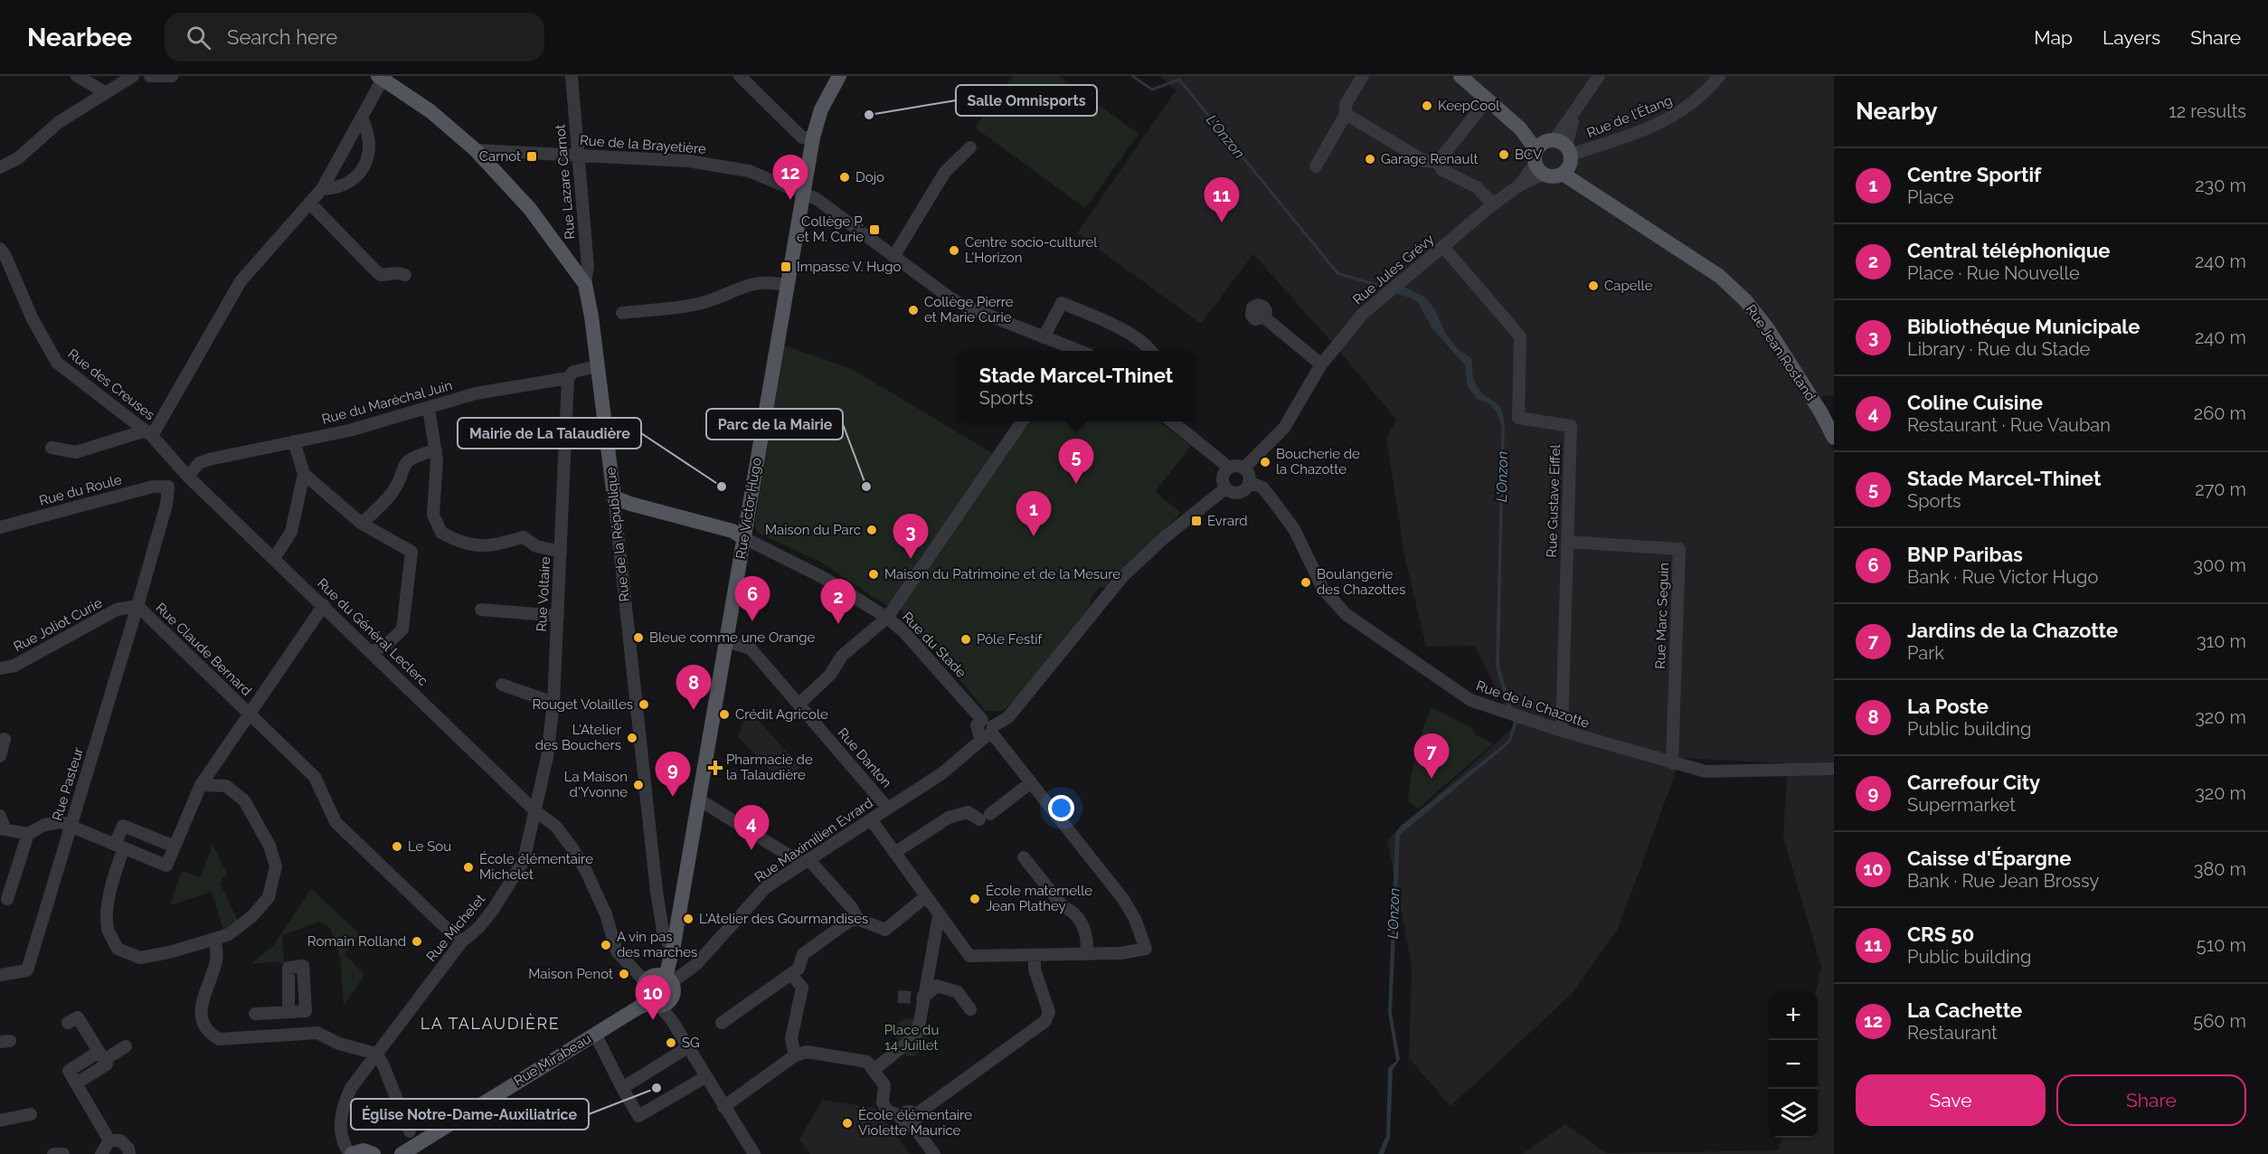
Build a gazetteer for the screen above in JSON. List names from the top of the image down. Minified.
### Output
{"streets":{"main road":["Rue Jean Rostand","Rue Victor Hugo","Rue de la République","Rue Mirabeau"],"street":["Rue de l'Étang","Rue de la Brayetière","Rue Lazare Carnot","Rue Jules Grévy","Rue des Creuses","Rue du Maréchal Juin","Rue du Roule","Rue Gustave Eiffel","Rue Voltaire","Rue Marc Seguin","Rue Joliot Curie","Rue du Général Leclerc","Rue du Stade","Rue Claude Bernard","Rue de la Chazotte","Rue Danton","Rue Pasteur","Rue Maximilien Evrard","Rue Michelet"]},"crossings":[["Rue de l'Étang","Rue Jules Grévy"],["Rue de l'Étang","Rue Jean Rostand"],["Rue de la Brayetière","Rue Lazare Carnot"],["Rue de la Brayetière","Rue Victor Hugo"],["Rue de la Brayetière","Rue de la République"],["Rue Lazare Carnot","Rue de la République"],["Rue Jules Grévy","Rue Jean Rostand"],["Rue Jules Grévy","Rue Gustave Eiffel"],["Rue Jules Grévy","Rue de la Chazotte"],["Rue Jules Grévy","Rue Maximilien Evrard"],["Rue des Creuses","Rue du Maréchal Juin"],["Rue des Creuses","Rue du Général Leclerc"],["Rue du Maréchal Juin","Rue du Roule"],["Rue du Maréchal Juin","Rue de la République"],["Rue du Maréchal Juin","Rue Voltaire"],["Rue du Maréchal Juin","Rue du Général Leclerc"],["Rue Gustave Eiffel","Rue Marc Seguin"],["Rue Gustave Eiffel","Rue de la Chazotte"],["Rue Victor Hugo","Rue de la République"],["Rue Victor Hugo","Rue du Général Leclerc"],["Rue Victor Hugo","Rue du Stade"],["Rue Victor Hugo","Rue Danton"],["Rue Victor Hugo","Rue Maximilien Evrard"],["Rue Victor Hugo","Rue Mirabeau"],["Rue Voltaire","Rue du Général Leclerc"],["Rue Voltaire","Rue Michelet"],["Rue Marc Seguin","Rue de la Chazotte"],["Rue Joliot Curie","Rue Claude Bernard"],["Rue Joliot Curie","Rue Pasteur"],["Rue du Général Leclerc","Rue Maximilien Evrard"],["Rue du Général Leclerc","Rue Michelet"],["Rue du Général Leclerc","Rue Mirabeau"],["Rue du Stade","Rue Maximilien Evrard"],["Rue Claude Bernard","Rue Pasteur"],["Rue Claude Bernard","Rue Michelet"],["Rue de la Chazotte","Rue Maximilien Evrard"],["Rue Danton","Rue Maximilien Evrard"],["Rue Maximilien Evrard","Rue Mirabeau"]],"districts":["LA TALAUDIÈRE"],"water":["L'Onzon"],"parks":["Place du 14 Juillet"],"places":{"other":["KeepCool","Salle Omnisports","BCV","Garage Renault","Dojo","Centre socio-culturel L'Horizon","Capelle","Collège Pierre et Marie Curie","Boucherie de la Chazotte","Mairie de La Talaudière","Parc de la Mairie","Maison du Parc","Maison du Patrimoine et de la Mesure","Boulangerie des Chazottes","Bleue comme une Orange","Pôle Festif","Rouget Volailles","Crédit Agricole","L'Atelier des Bouchers","La Maison d'Yvonne","Le Sou","École élémentaire Michelet","École maternelle Jean Plathey","L'Atelier des Gourmandises","Romain Rolland","A vin pas des marches","Maison Penot","SG","Église Notre-Dame-Auxiliatrice","École élémentaire Violette Maurice"],"transit":["Carnot","Collège P. et M. Curie","Impasse V. Hugo","Evrard"],"health":["Pharmacie de la Talaudière"]},"page":{"header":"Nearbee","search":"Search here","nav":["Map","Layers","Share"],"heading":["Nearby","12 results"],"list":[{"mark":"1","name":"Centre Sportif","note":"Place","value":"230 m"},{"mark":"2","name":"Central téléphonique","note":"Place · Rue Nouvelle","value":"240 m"},{"mark":"3","name":"Bibliothéque Municipale","note":"Library · Rue du Stade","value":"240 m"},{"mark":"4","name":"Coline Cuisine","note":"Restaurant · Rue Vauban","value":"260 m"},{"mark":"5","name":"Stade Marcel-Thinet","note":"Sports","value":"270 m"},{"mark":"6","name":"BNP Paribas","note":"Bank · Rue Victor Hugo","value":"300 m"},{"mark":"7","name":"Jardins de la Chazotte","note":"Park","value":"310 m"},{"mark":"8","name":"La Poste","note":"Public building","value":"320 m"},{"mark":"9","name":"Carrefour City","note":"Supermarket","value":"320 m"},{"mark":"10","name":"Caisse d'Épargne","note":"Bank · Rue Jean Brossy","value":"380 m"},{"mark":"11","name":"CRS 50","note":"Public building","value":"510 m"},{"mark":"12","name":"La Cachette","note":"Restaurant","value":"560 m"}],"pins":["12","11","5","1","3","6","2","8","7","9","4","10"],"popup":["Stade Marcel-Thinet","Sports"],"map_buttons":["+","−"],"buttons":["Save","Share"]}}
